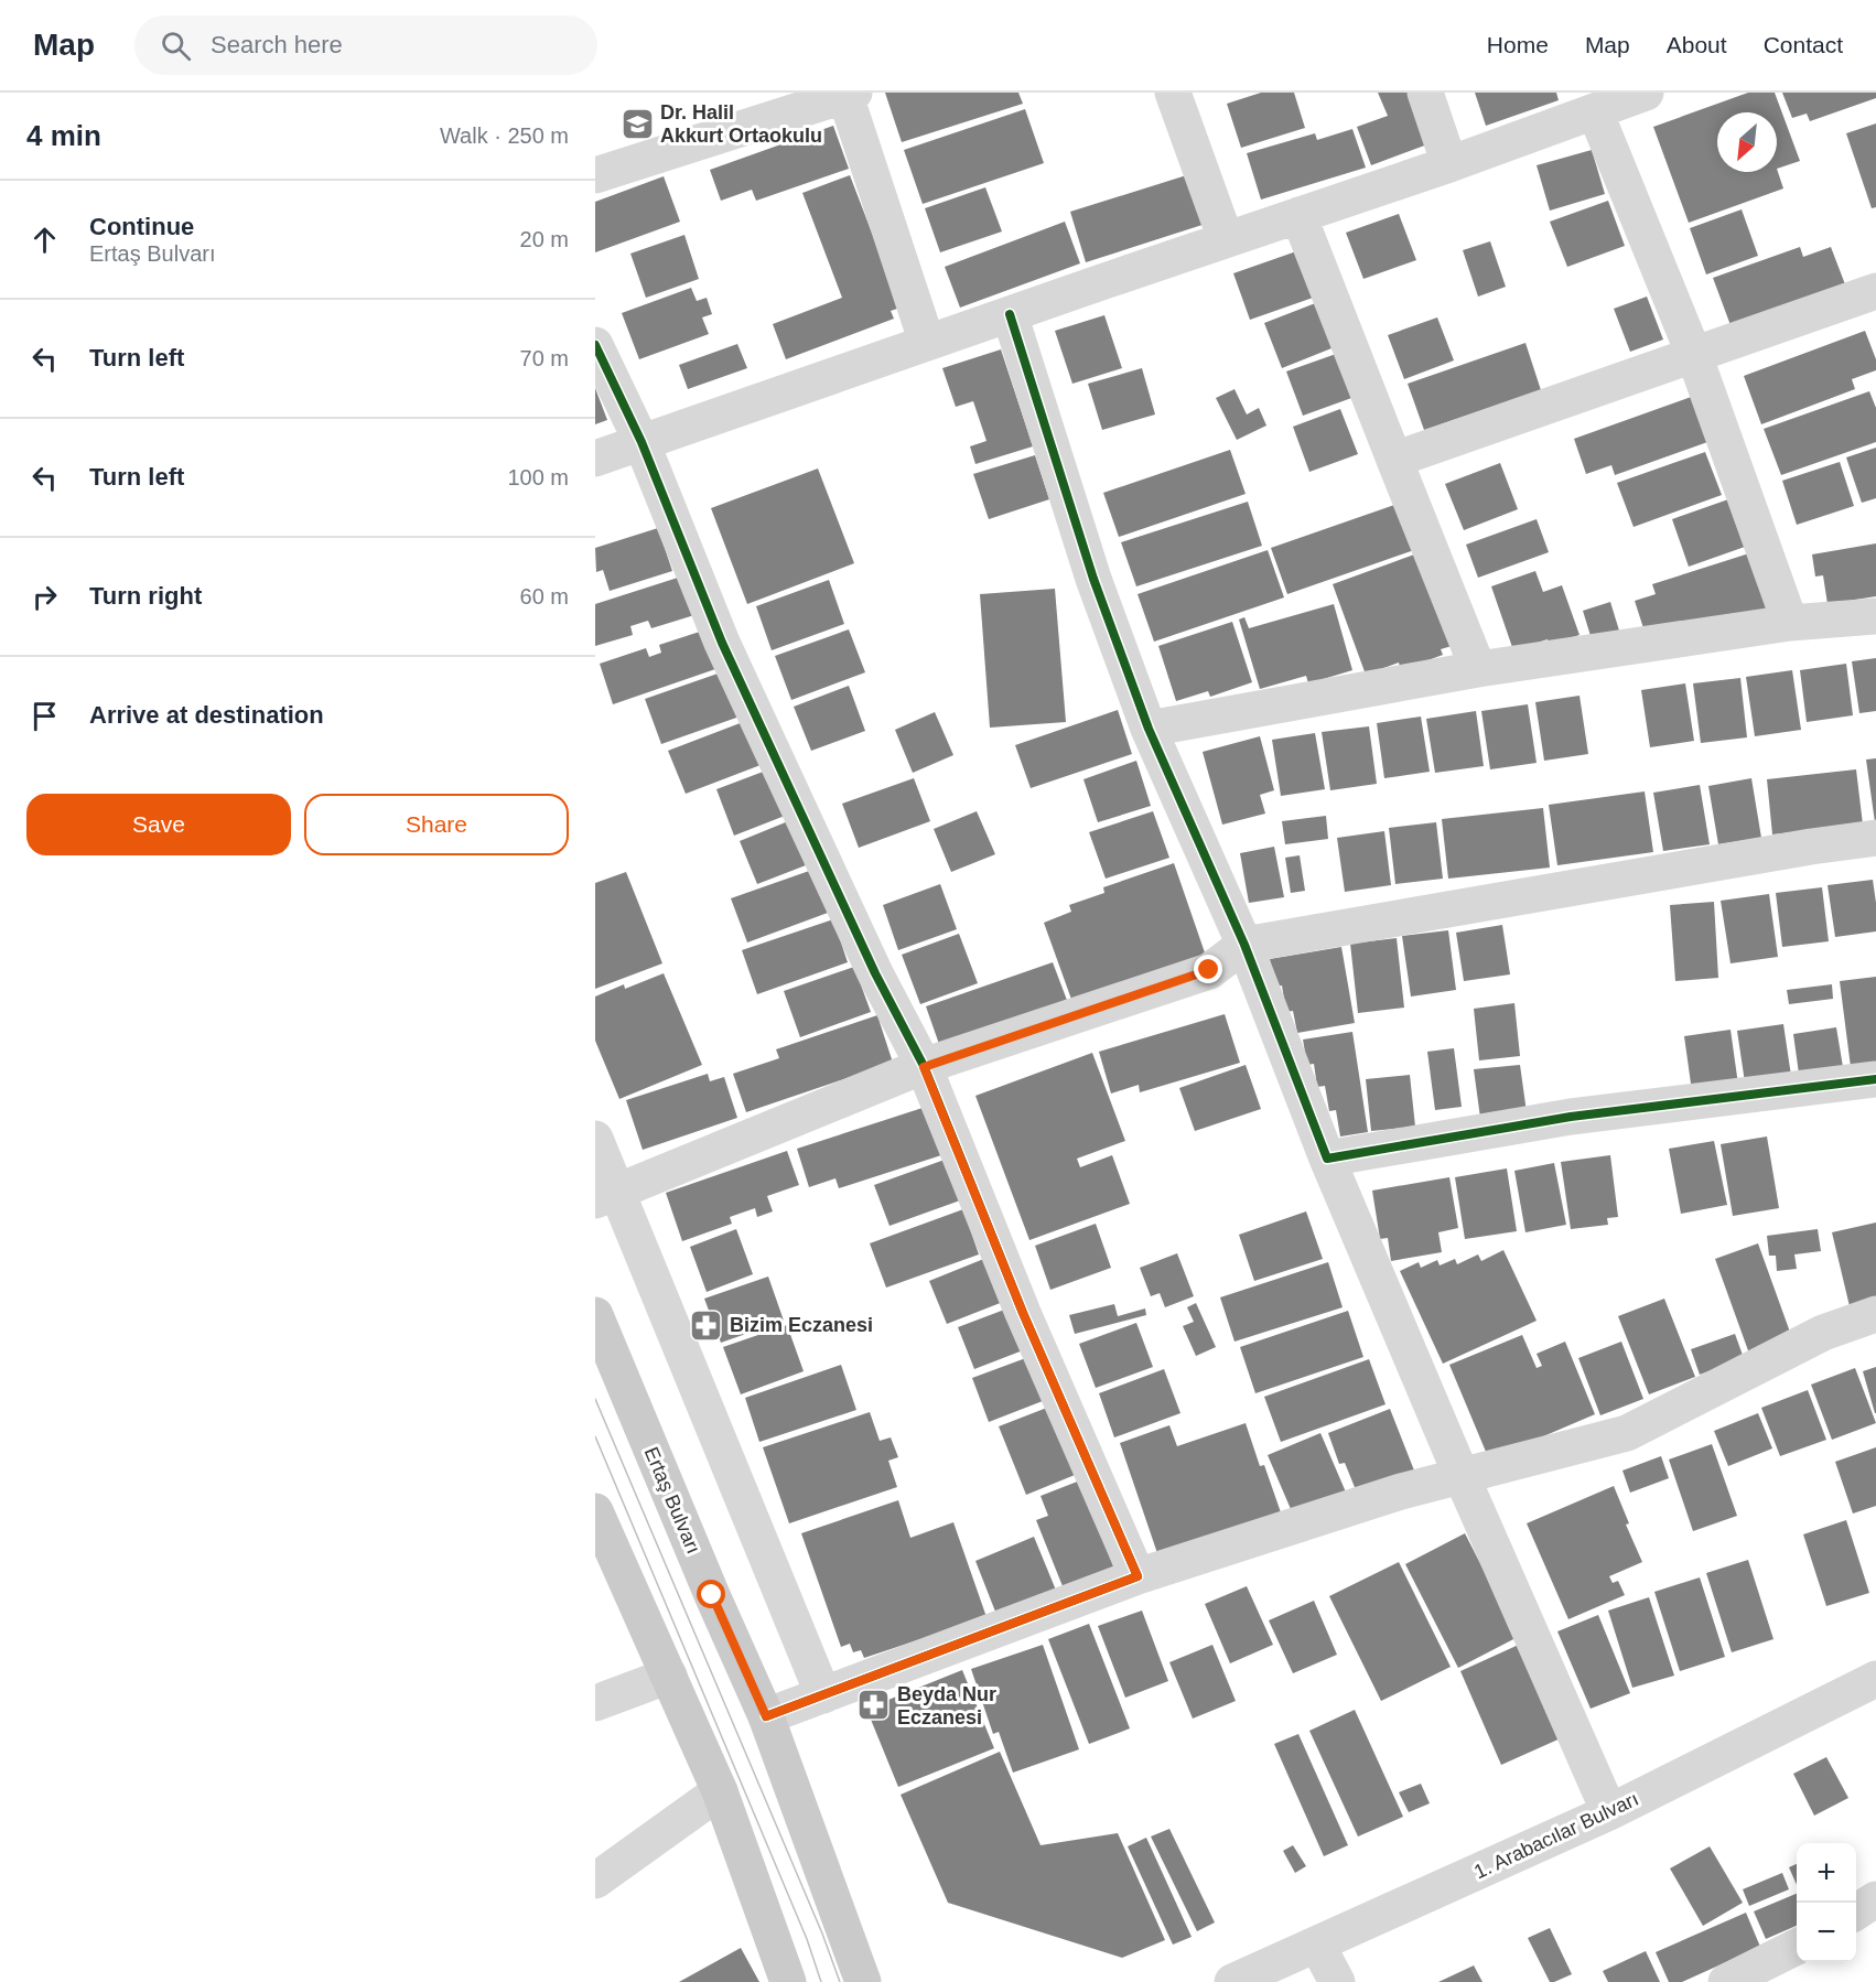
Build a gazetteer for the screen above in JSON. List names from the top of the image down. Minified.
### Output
{"streets":{"main road":["Ertaş Bulvarı"],"street":["1. Arabacılar Bulvarı"]},"places":{"school or university":["Dr. Halil Akkurt Ortaokulu"],"pharmacy":["Bizim Eczanesi","Beyda Nur Eczanesi"]},"north":"bottom left","page":{"header":"Map","search":"Search here","nav":["Home","Map","About","Contact"],"heading":["4 min","Walk · 250 m"],"list":[["Continue","Ertaş Bulvarı","20 m"],["Turn left","70 m"],["Turn left","100 m"],["Turn right","60 m"],"Arrive at destination"],"buttons":["Save","Share"],"map_buttons":["+","−"]}}
